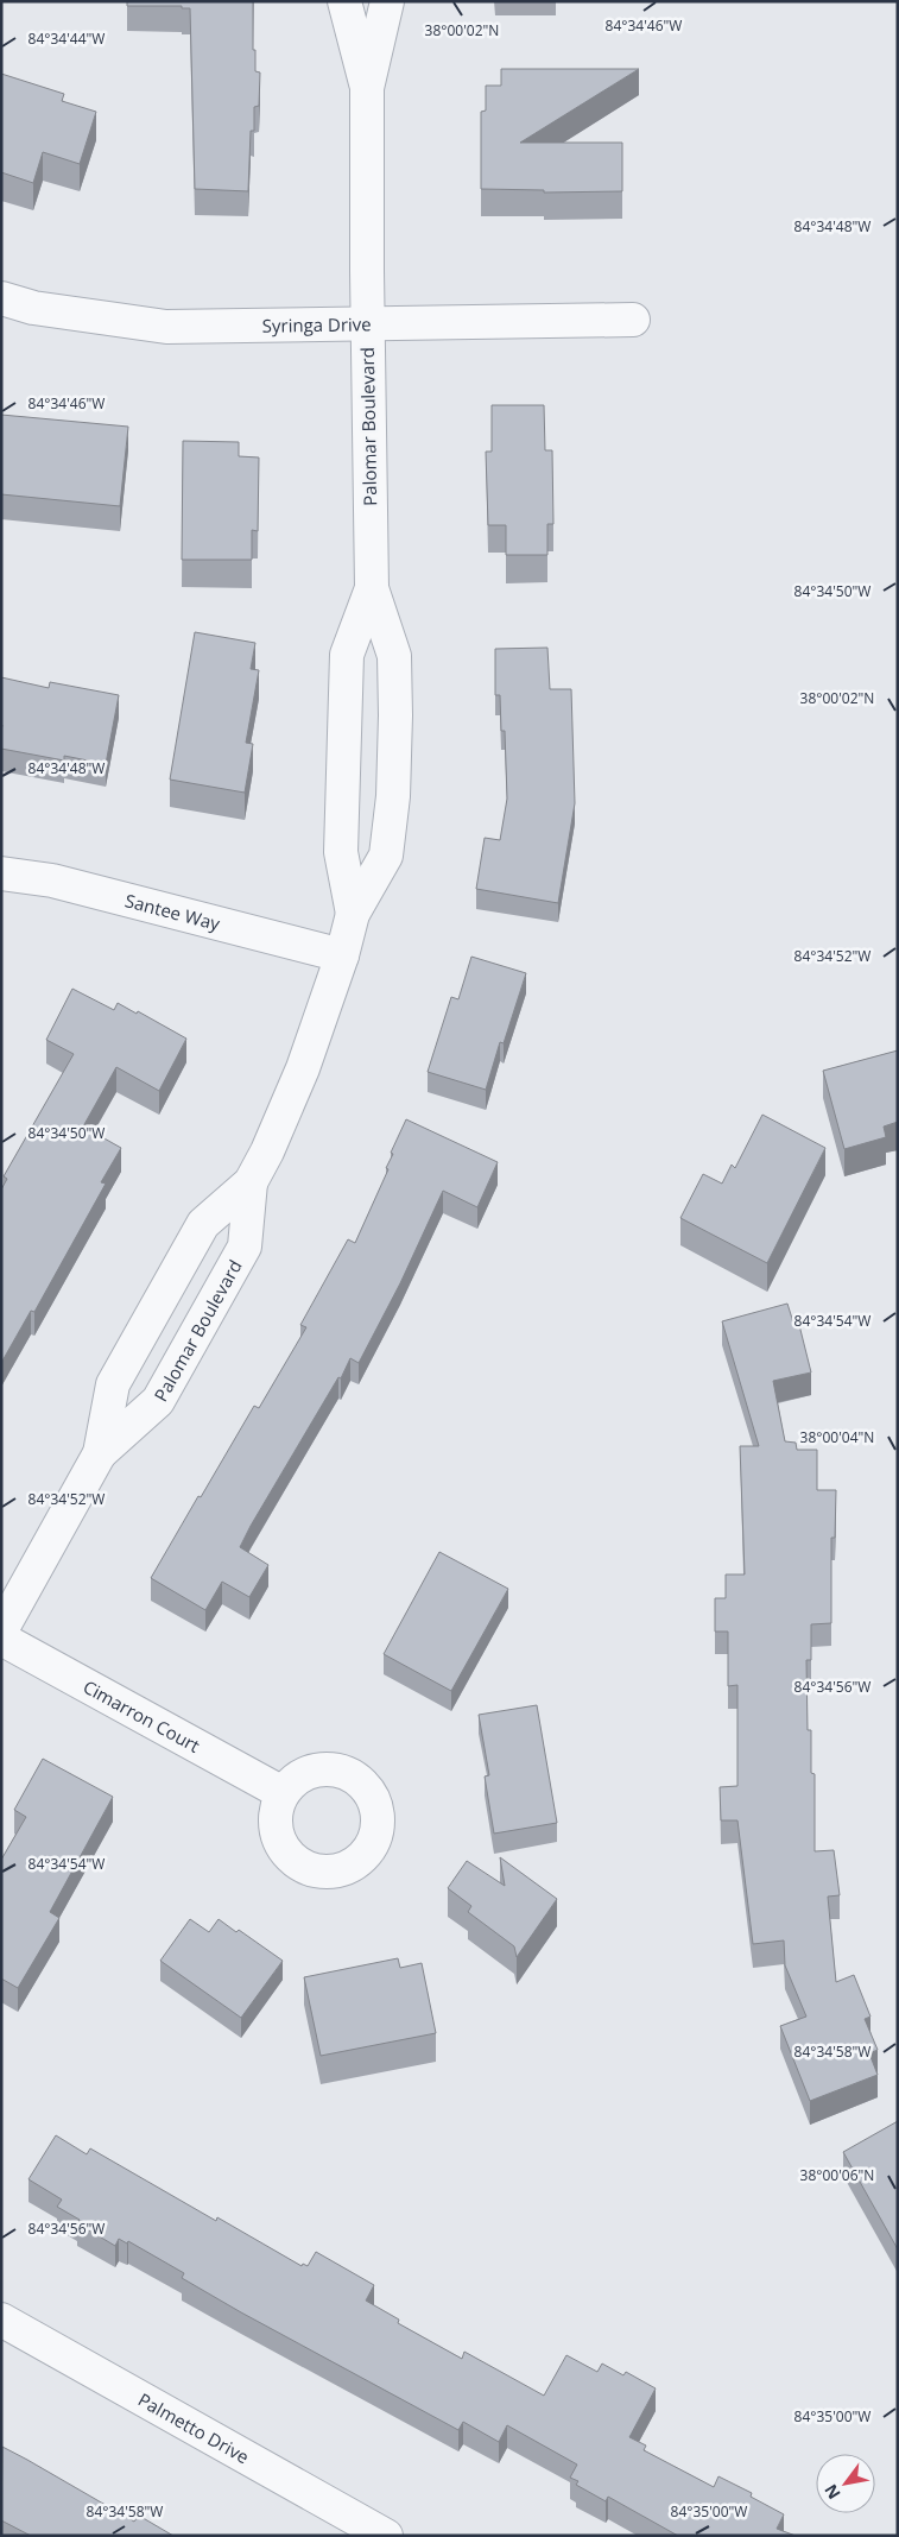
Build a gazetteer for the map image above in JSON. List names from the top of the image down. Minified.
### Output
{"streets":{"street":["Syringa Drive","Palomar Boulevard","Santee Way","Cimarron Court","Palmetto Drive"]},"crossings":[["Syringa Drive","Palomar Boulevard"],["Palomar Boulevard","Santee Way"]],"north":"bottom left","coordinates":["84°34'46\"W","38°00'02\"N","84°34'44\"W","84°34'48\"W","84°34'50\"W","84°34'52\"W","84°34'54\"W","38°00'04\"N","84°34'56\"W","84°34'58\"W","38°00'06\"N","84°35'00\"W"]}
